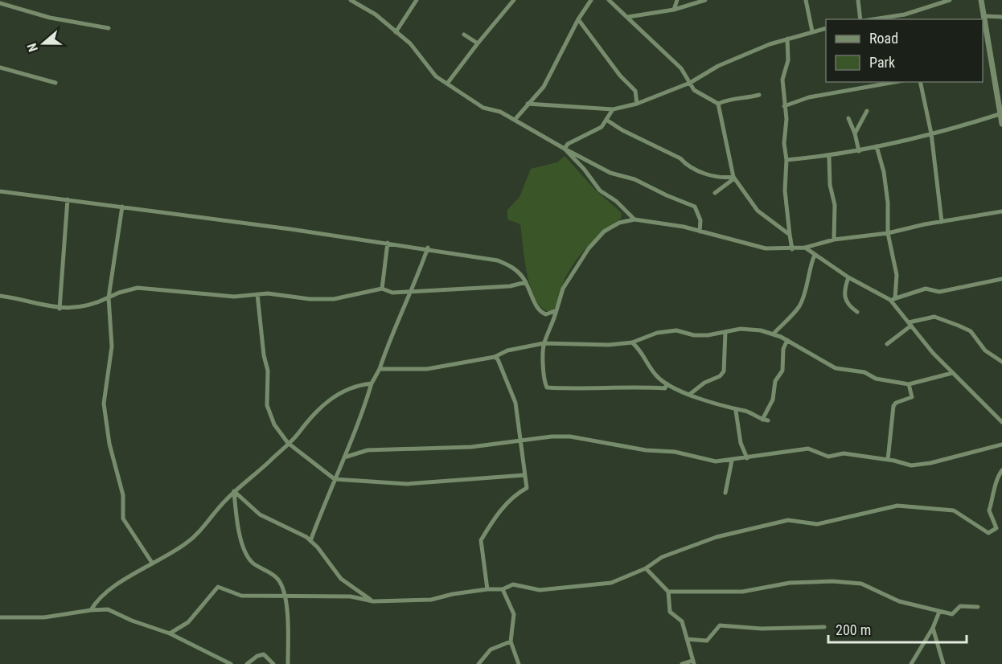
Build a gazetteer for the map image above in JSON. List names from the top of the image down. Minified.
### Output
{"legend":["Road","Park"],"scale_bar":"200 m","north":"left"}
